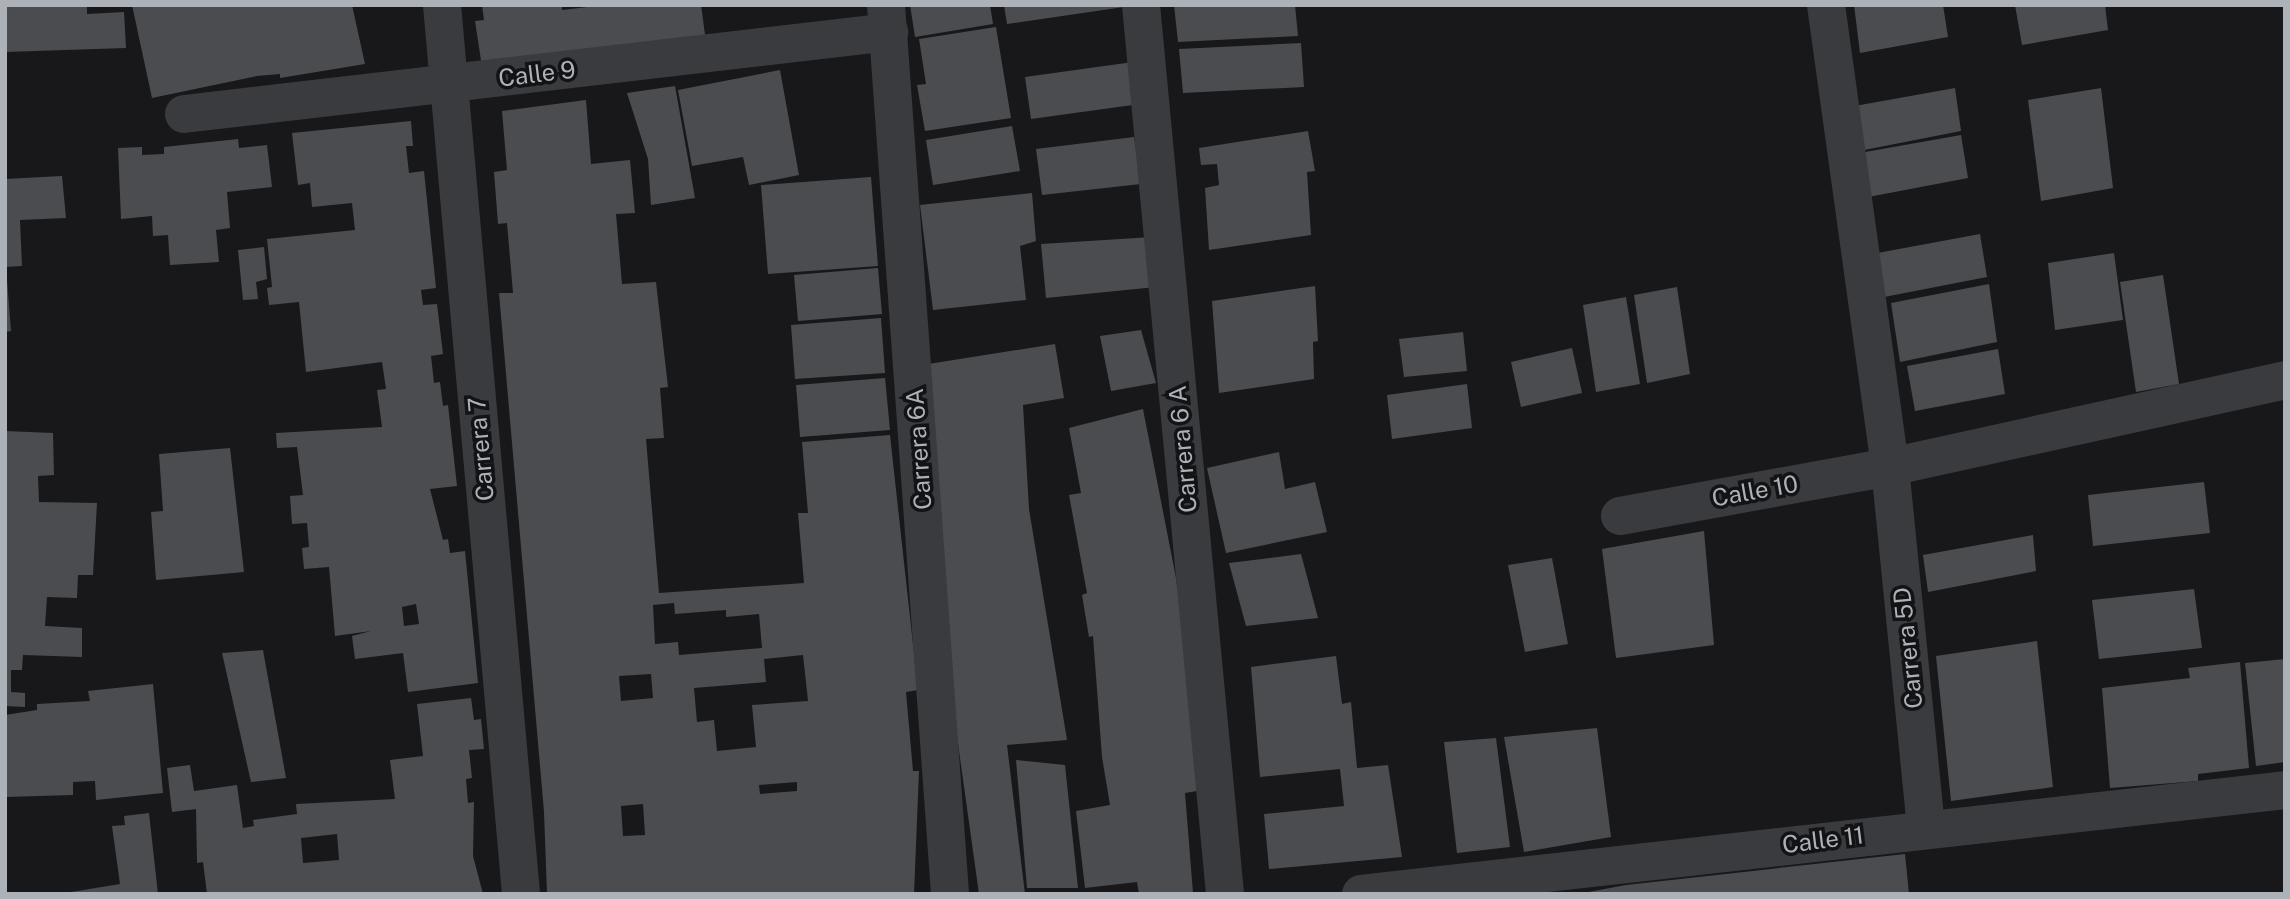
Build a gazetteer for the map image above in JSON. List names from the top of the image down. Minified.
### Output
{"streets":{"street":["Calle 9","Carrera 7","Carrera 6A","Carrera 6 A","Calle 10","Carrera 5D","Calle 11"]},"crossings":[["Calle 9","Carrera 7"],["Calle 9","Carrera 6A"],["Calle 10","Carrera 5D"],["Carrera 5D","Calle 11"]]}
